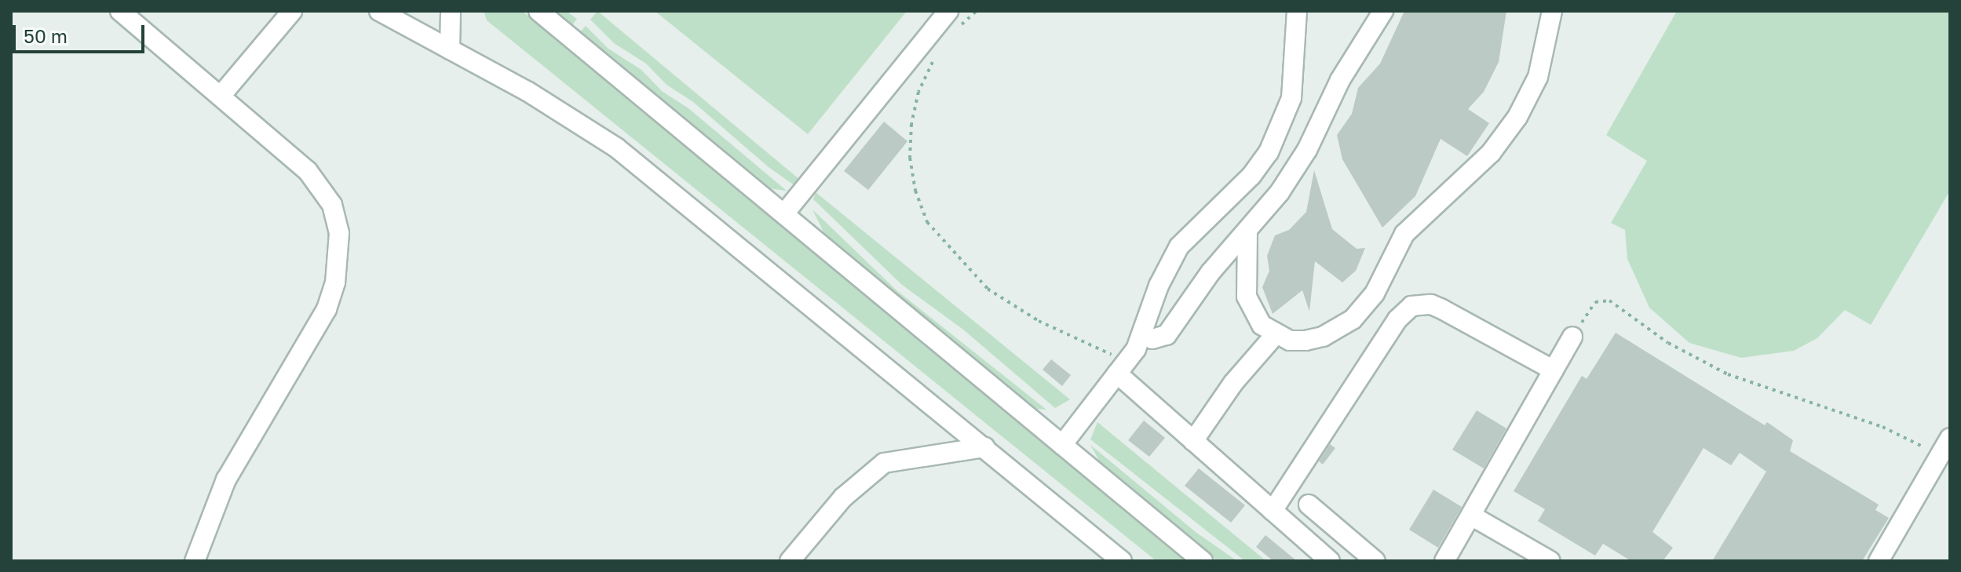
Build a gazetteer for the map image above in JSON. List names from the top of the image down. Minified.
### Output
{"scale_bar":"50 m"}
